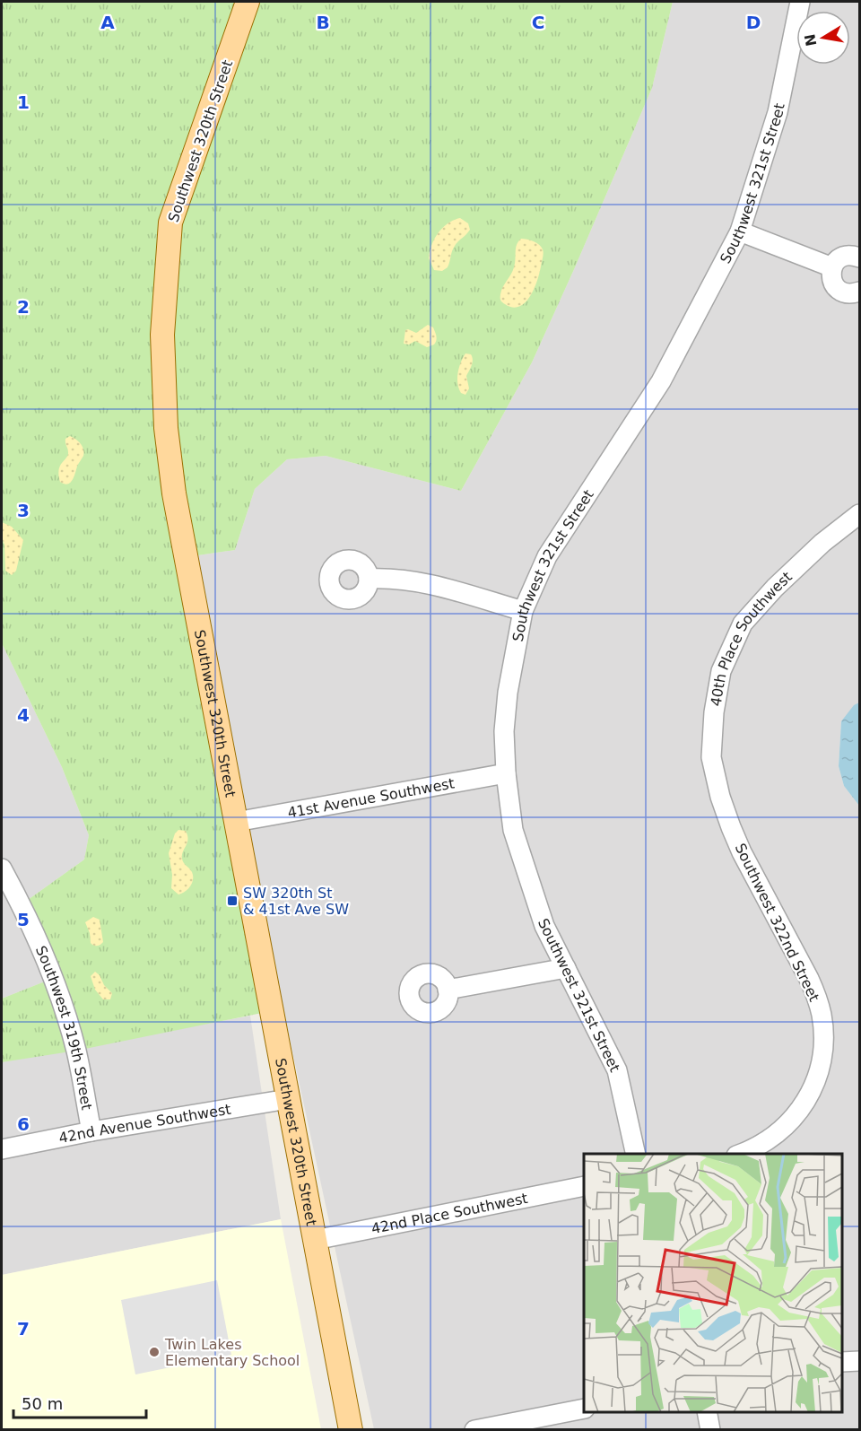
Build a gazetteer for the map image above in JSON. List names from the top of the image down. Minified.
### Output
{"streets":{"main road":["Southwest 320th Street"],"street":["Southwest 321st Street","40th Place Southwest","41st Avenue Southwest","Southwest 322nd Street","Southwest 319th Street","42nd Avenue Southwest","42nd Place Southwest"]},"crossings":[["Southwest 320th Street","41st Avenue Southwest"],["Southwest 320th Street","42nd Avenue Southwest"],["Southwest 320th Street","42nd Place Southwest"],["Southwest 321st Street","41st Avenue Southwest"],["40th Place Southwest","Southwest 322nd Street"],["Southwest 319th Street","42nd Avenue Southwest"]],"places":{"transit":["SW 320th St & 41st Ave SW"],"other":["Twin Lakes Elementary School"]},"scale_bar":"50 m","north":"left","grid":{"columns":["A","B","C","D"],"rows":["1","2","3","4","5","6","7"]}}
